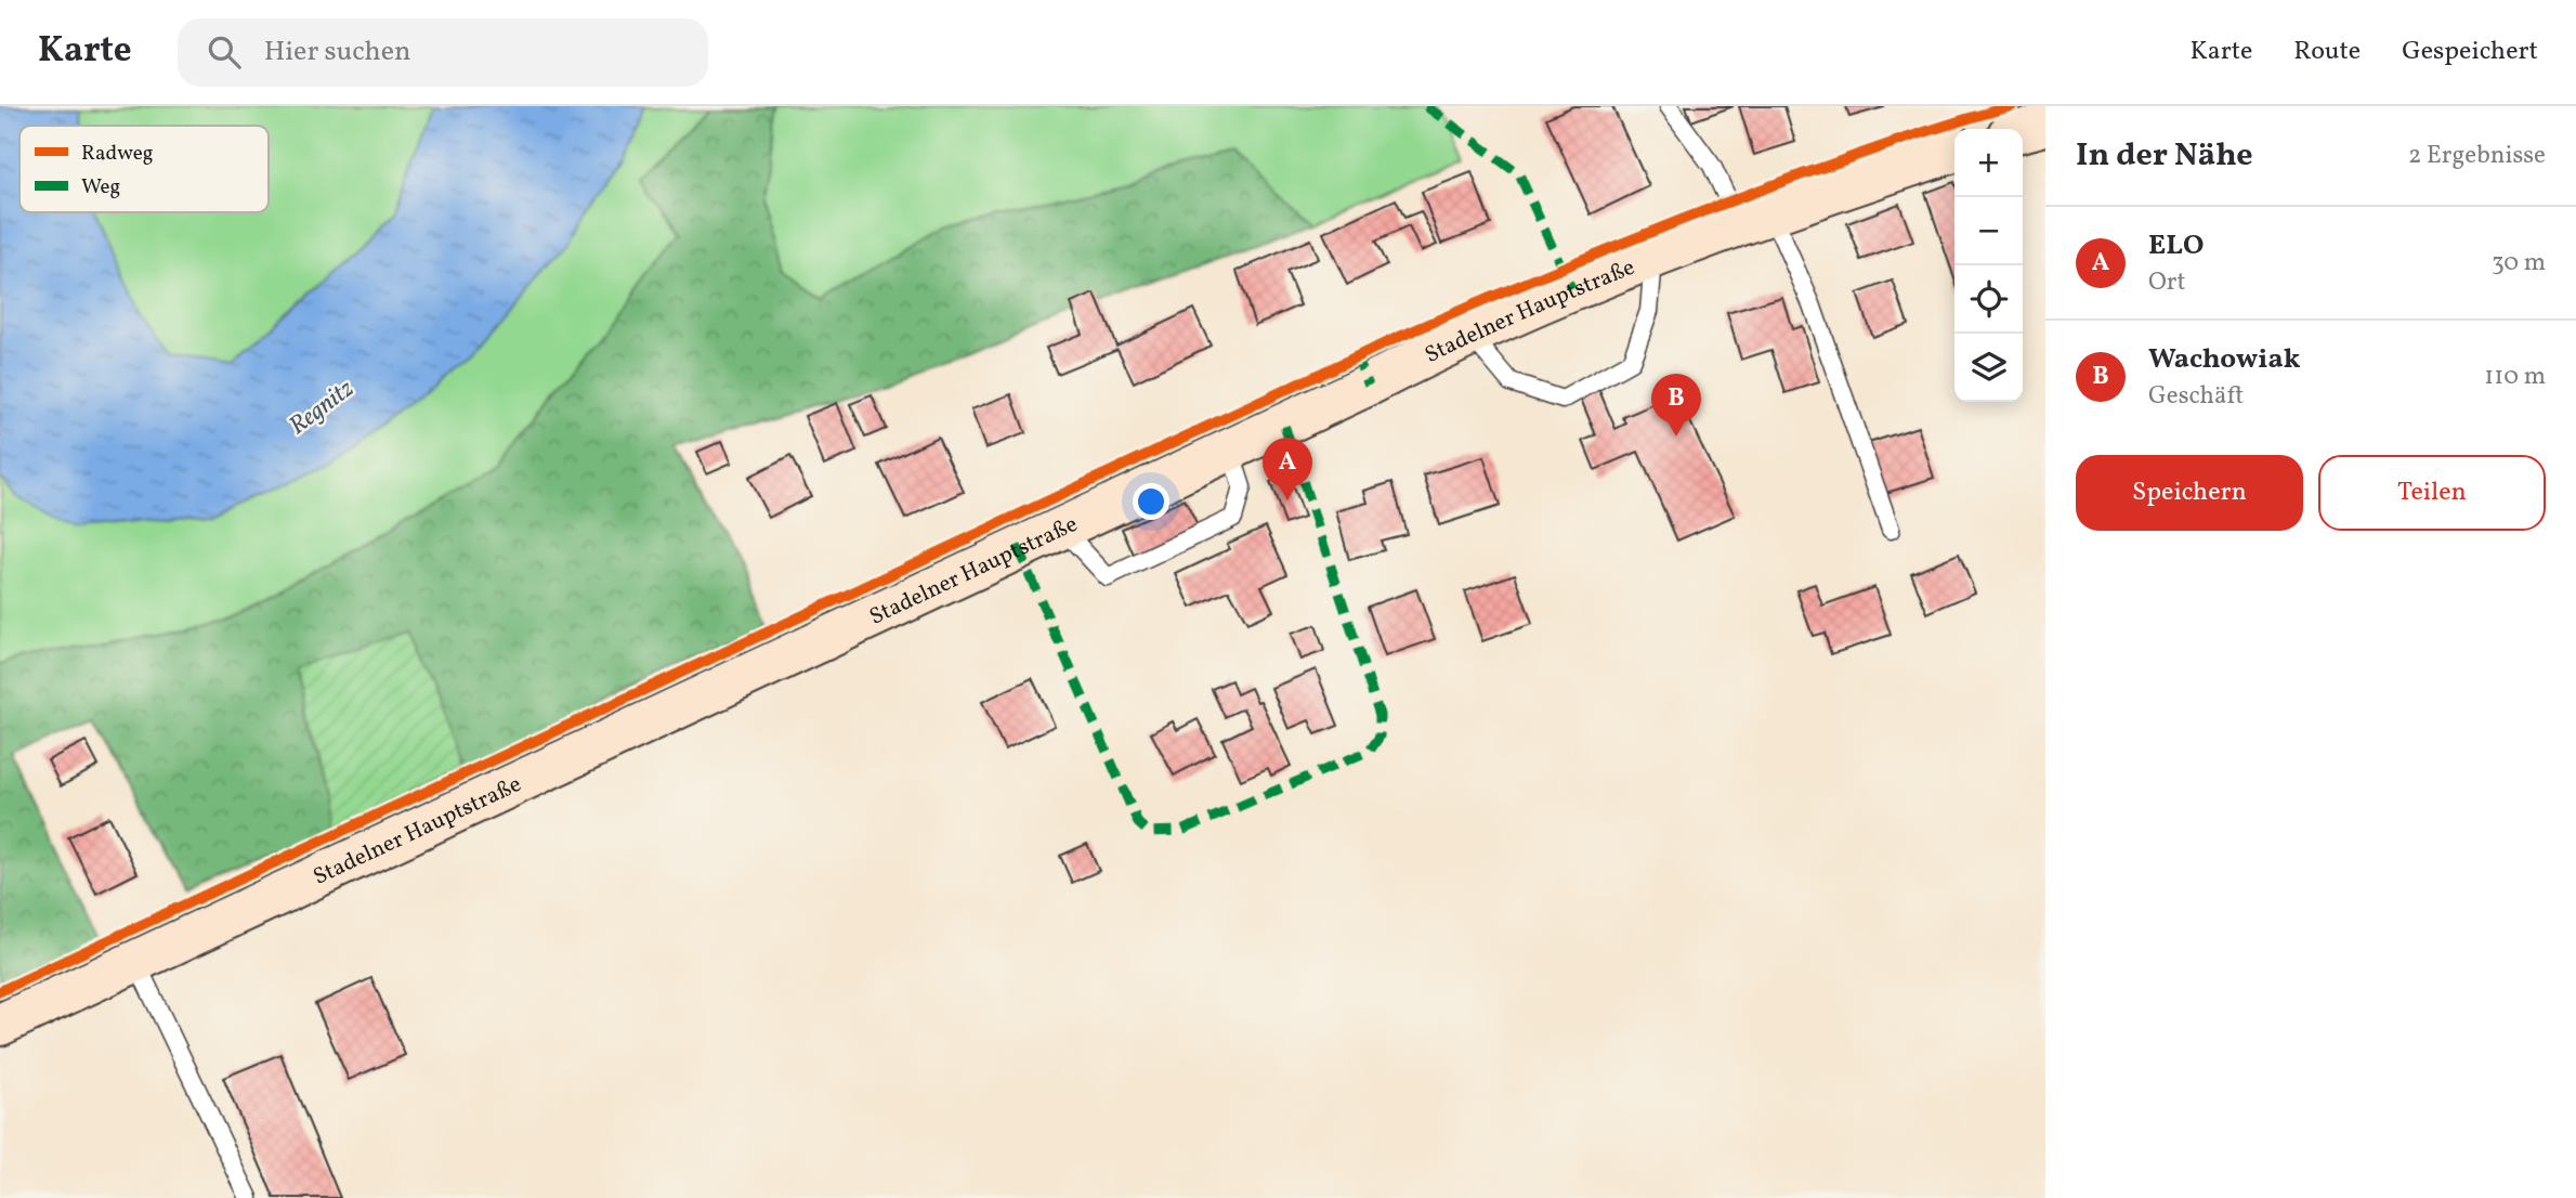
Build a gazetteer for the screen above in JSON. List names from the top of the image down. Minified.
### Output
{"streets":{"main road":["Stadelner Hauptstraße"]},"water":["Regnitz"],"legend":["Radweg","Weg"],"page":{"header":"Karte","search":"Hier suchen","nav":["Karte","Route","Gespeichert"],"heading":["In der Nähe","2 Ergebnisse"],"map_buttons":["+","−"],"list":[{"mark":"A","name":"ELO","note":"Ort","value":"30 m"},{"mark":"B","name":"Wachowiak","note":"Geschäft","value":"110 m"}],"pins":["B","A"],"buttons":["Speichern","Teilen"]}}
